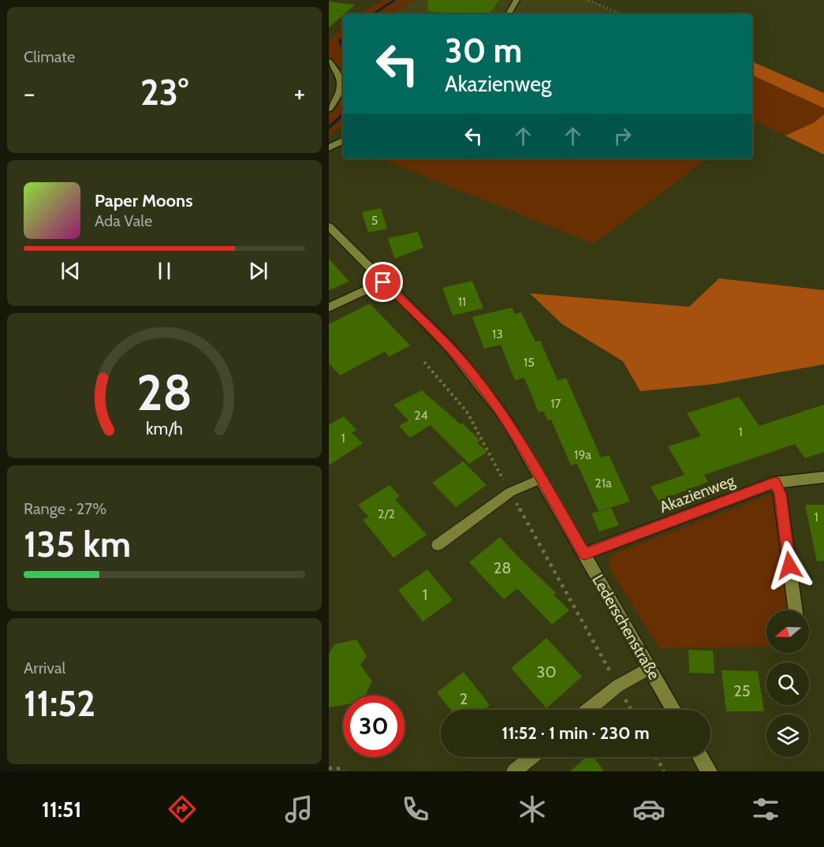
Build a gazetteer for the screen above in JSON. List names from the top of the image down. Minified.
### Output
{"streets":{"street":["Akazienweg","Lederschenstraße"]},"crossings":[["Akazienweg","Lederschenstraße"]],"house_numbers":["5","11","13","15","17","24","1","1","19a","21a","2/2","1","28","1","30","25","2"],"north":"left","page":{"tile":["Climate",["Range · 27%","135 km"],["Arrival","11:52"]],"turn":["30 m","Akazienweg"],"heat":["−","23°","+"],"song":["Paper Moons","Ada Vale"],"limit":"30","trip":"11:52 · 1 min · 230 m","tabs":"11:51","gauge":["28","km/h"]}}
